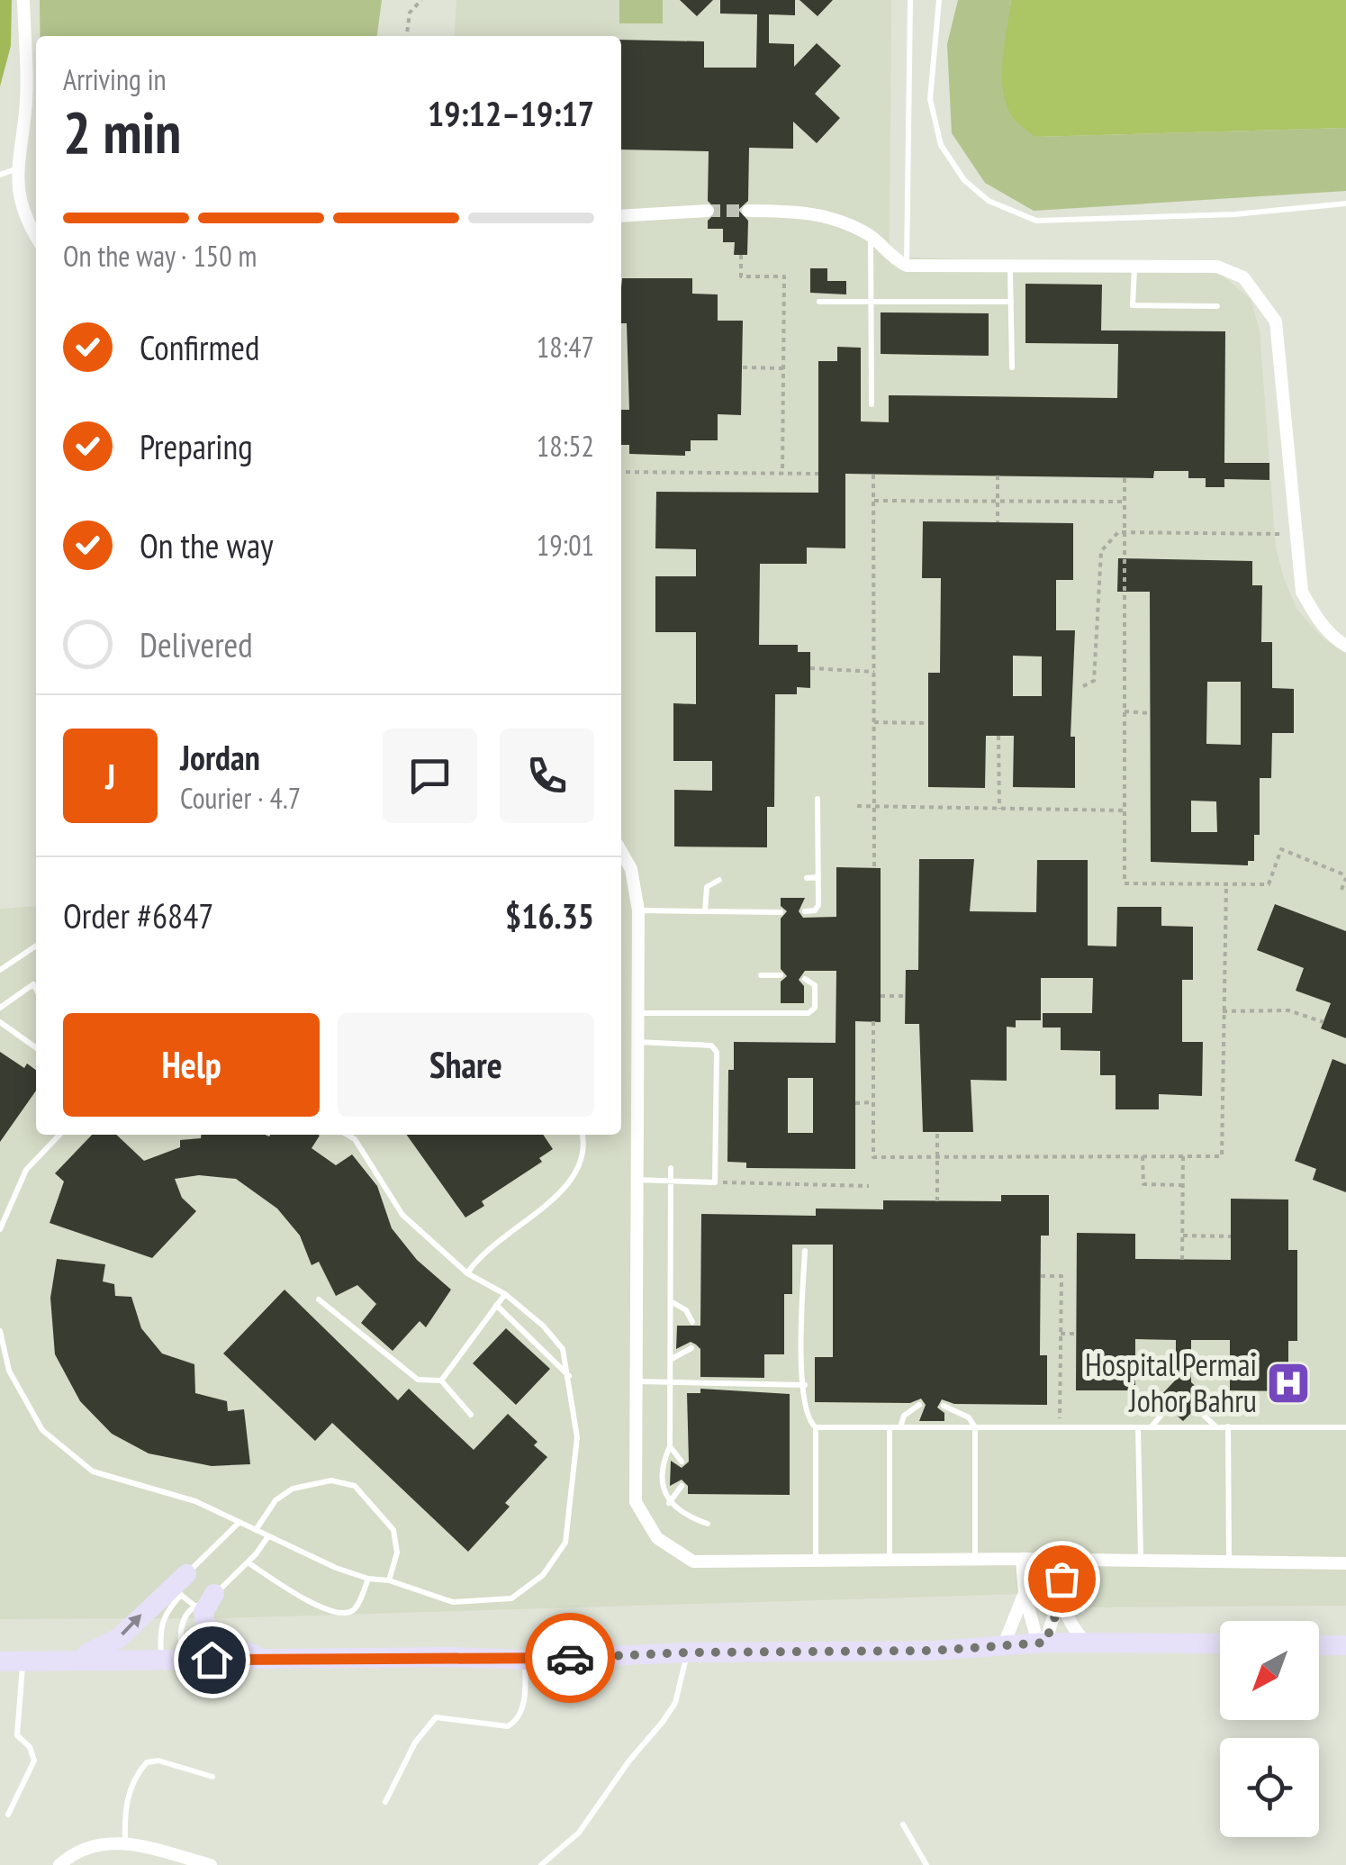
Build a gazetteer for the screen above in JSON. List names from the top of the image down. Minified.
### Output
{"places":{"hospital":["Hospital Permai Johor Bahru"]},"north":"bottom left","page":{"heading":["2 min","Arriving in","19:12–19:17"],"panel":["Jordan","Courier · 4.7","Order #6847","$16.35"],"bar":"On the way · 150 m","list":[["Confirmed","18:47"],["Preparing","18:52"],["On the way","19:01"],"Delivered"],"round":"J","buttons":["Help","Share"]}}
